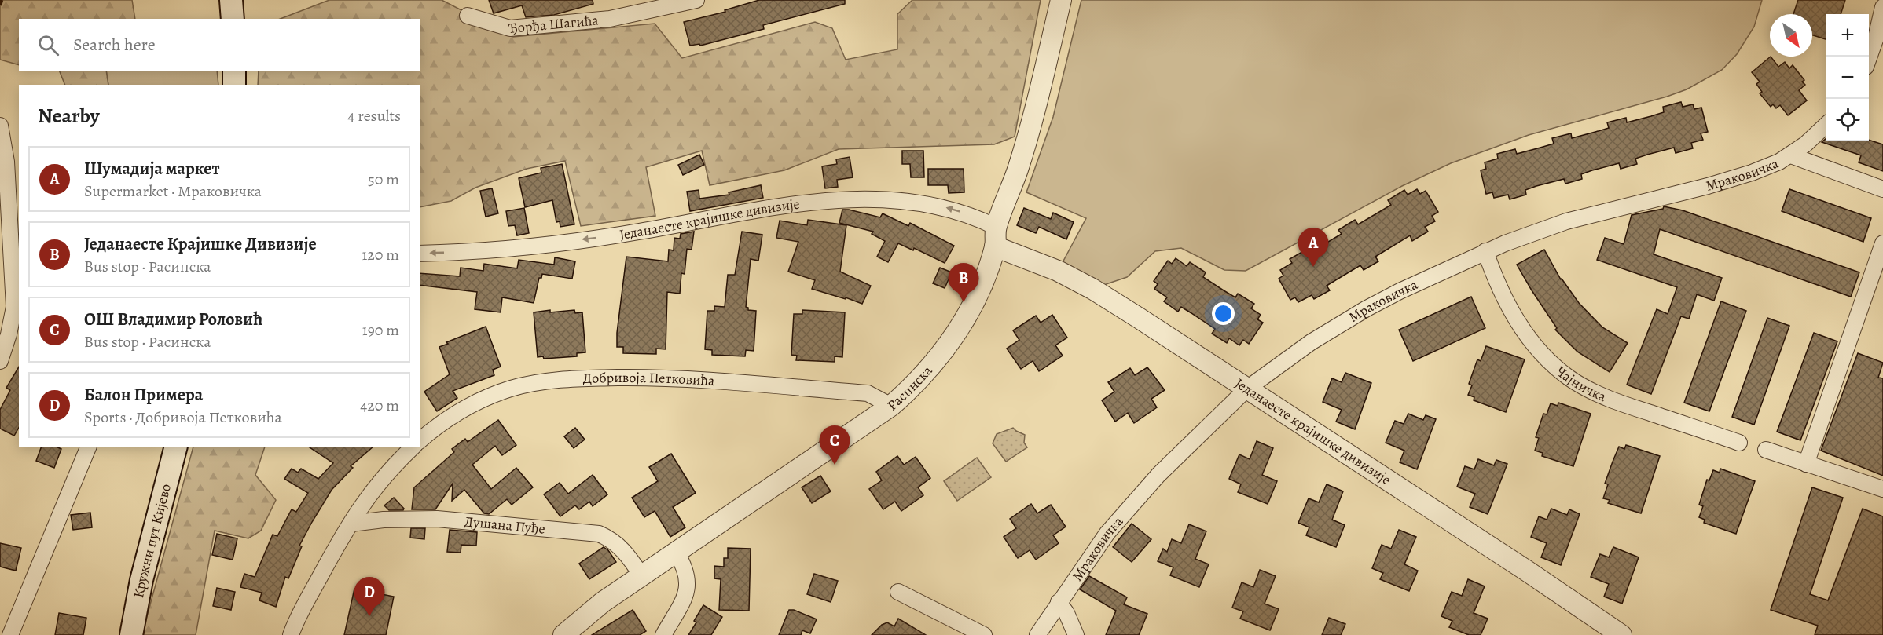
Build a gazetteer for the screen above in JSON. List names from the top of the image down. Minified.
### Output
{"streets":{"main road":["Кружни пут Кијево"],"street":["Ђорђа Шагића","Мраковичка","Једанаесте крајишке дивизије","Добривоја Петковића","Чајничка","Расинска","Душана Пуђе"]},"crossings":[["Мраковичка","Једанаесте крајишке дивизије"],["Мраковичка","Чајничка"],["Једанаесте крајишке дивизије","Расинска"],["Добривоја Петковића","Расинска"],["Расинска","Душана Пуђе"]],"one_way":["Једанаесте крајишке дивизије"],"north":"bottom right","page":{"map_buttons":["+","−"],"search":"Search here","heading":["Nearby","4 results"],"list":[{"mark":"A","name":"Шумадија маркет","note":"Supermarket · Мраковичка","value":"50 m"},{"mark":"B","name":"Једанаесте Крајишке Дивизије","note":"Bus stop · Расинска","value":"120 m"},{"mark":"C","name":"ОШ Владимир Роловић","note":"Bus stop · Расинска","value":"190 m"},{"mark":"D","name":"Балон Примера","note":"Sports · Добривоја Петковића","value":"420 m"}],"pins":["A","B","C","D"]}}
